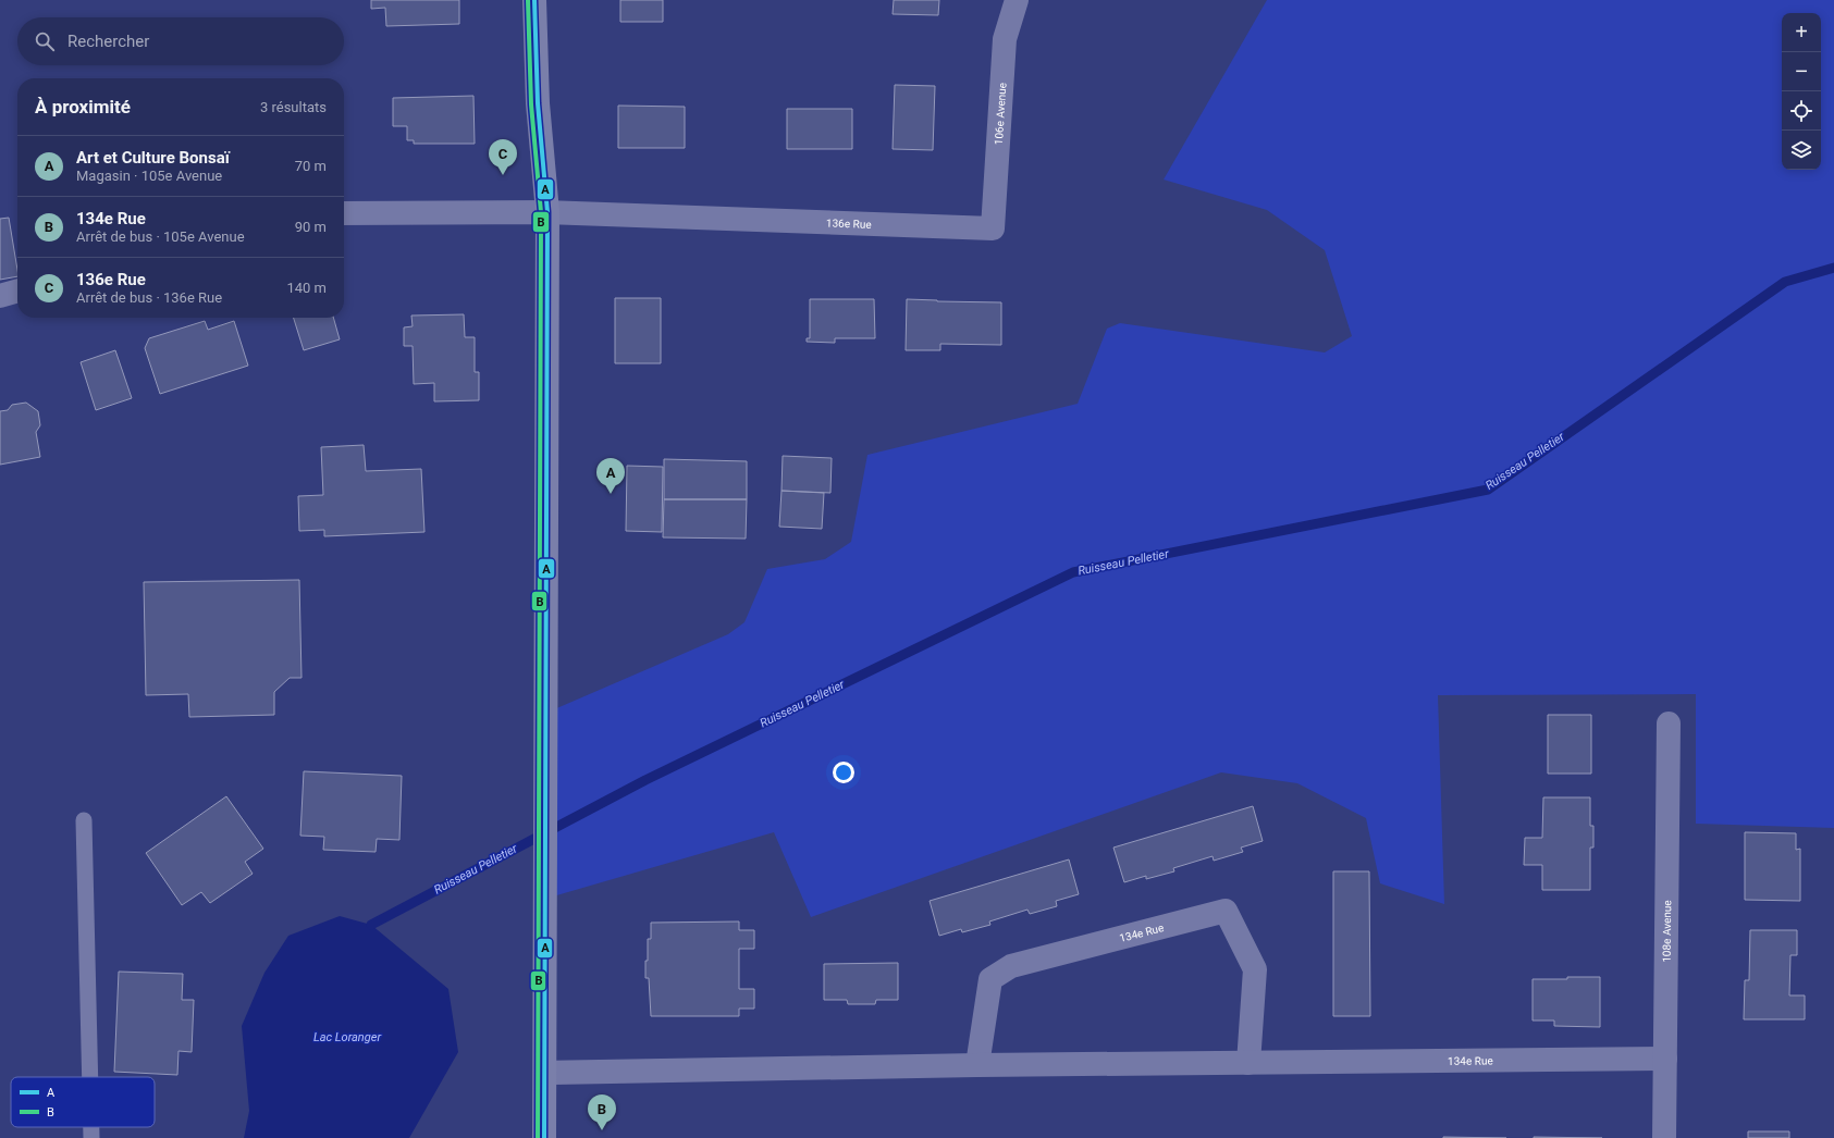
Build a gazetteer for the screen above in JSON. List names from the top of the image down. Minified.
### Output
{"streets":{"street":["106e Avenue","136e Rue","108e Avenue","134e Rue"]},"crossings":[["106e Avenue","136e Rue"],["108e Avenue","134e Rue"]],"water":["Ruisseau Pelletier","Lac Loranger"],"lines":["transit line A","transit line B"],"legend":["A","B"],"page":{"map_buttons":["+","−"],"search":"Rechercher","heading":["À proximité","3 résultats"],"list":[{"mark":"A","name":"Art et Culture Bonsaï","note":"Magasin · 105e Avenue","value":"70 m"},{"mark":"B","name":"134e Rue","note":"Arrêt de bus · 105e Avenue","value":"90 m"},{"mark":"C","name":"136e Rue","note":"Arrêt de bus · 136e Rue","value":"140 m"}],"pins":["C","A","B"]}}
